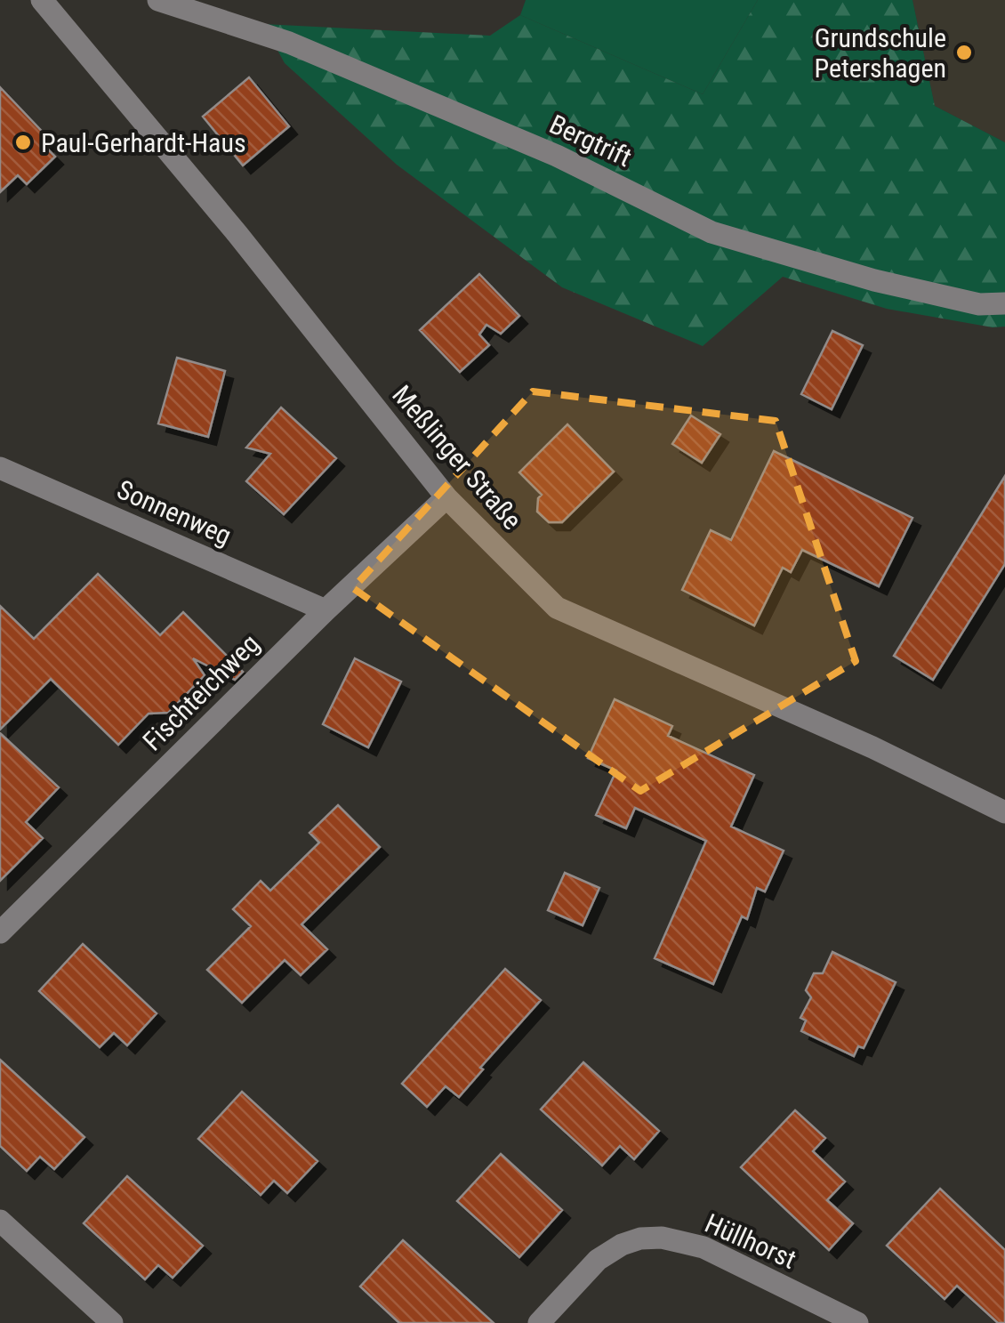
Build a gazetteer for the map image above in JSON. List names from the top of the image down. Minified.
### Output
{"streets":{"street":["Bergtrift","Meßlinger Straße","Sonnenweg","Fischteichweg","Hüllhorst"]},"crossings":[["Meßlinger Straße","Fischteichweg"],["Sonnenweg","Fischteichweg"]],"places":["Grundschule Petershagen","Paul-Gerhardt-Haus"]}
